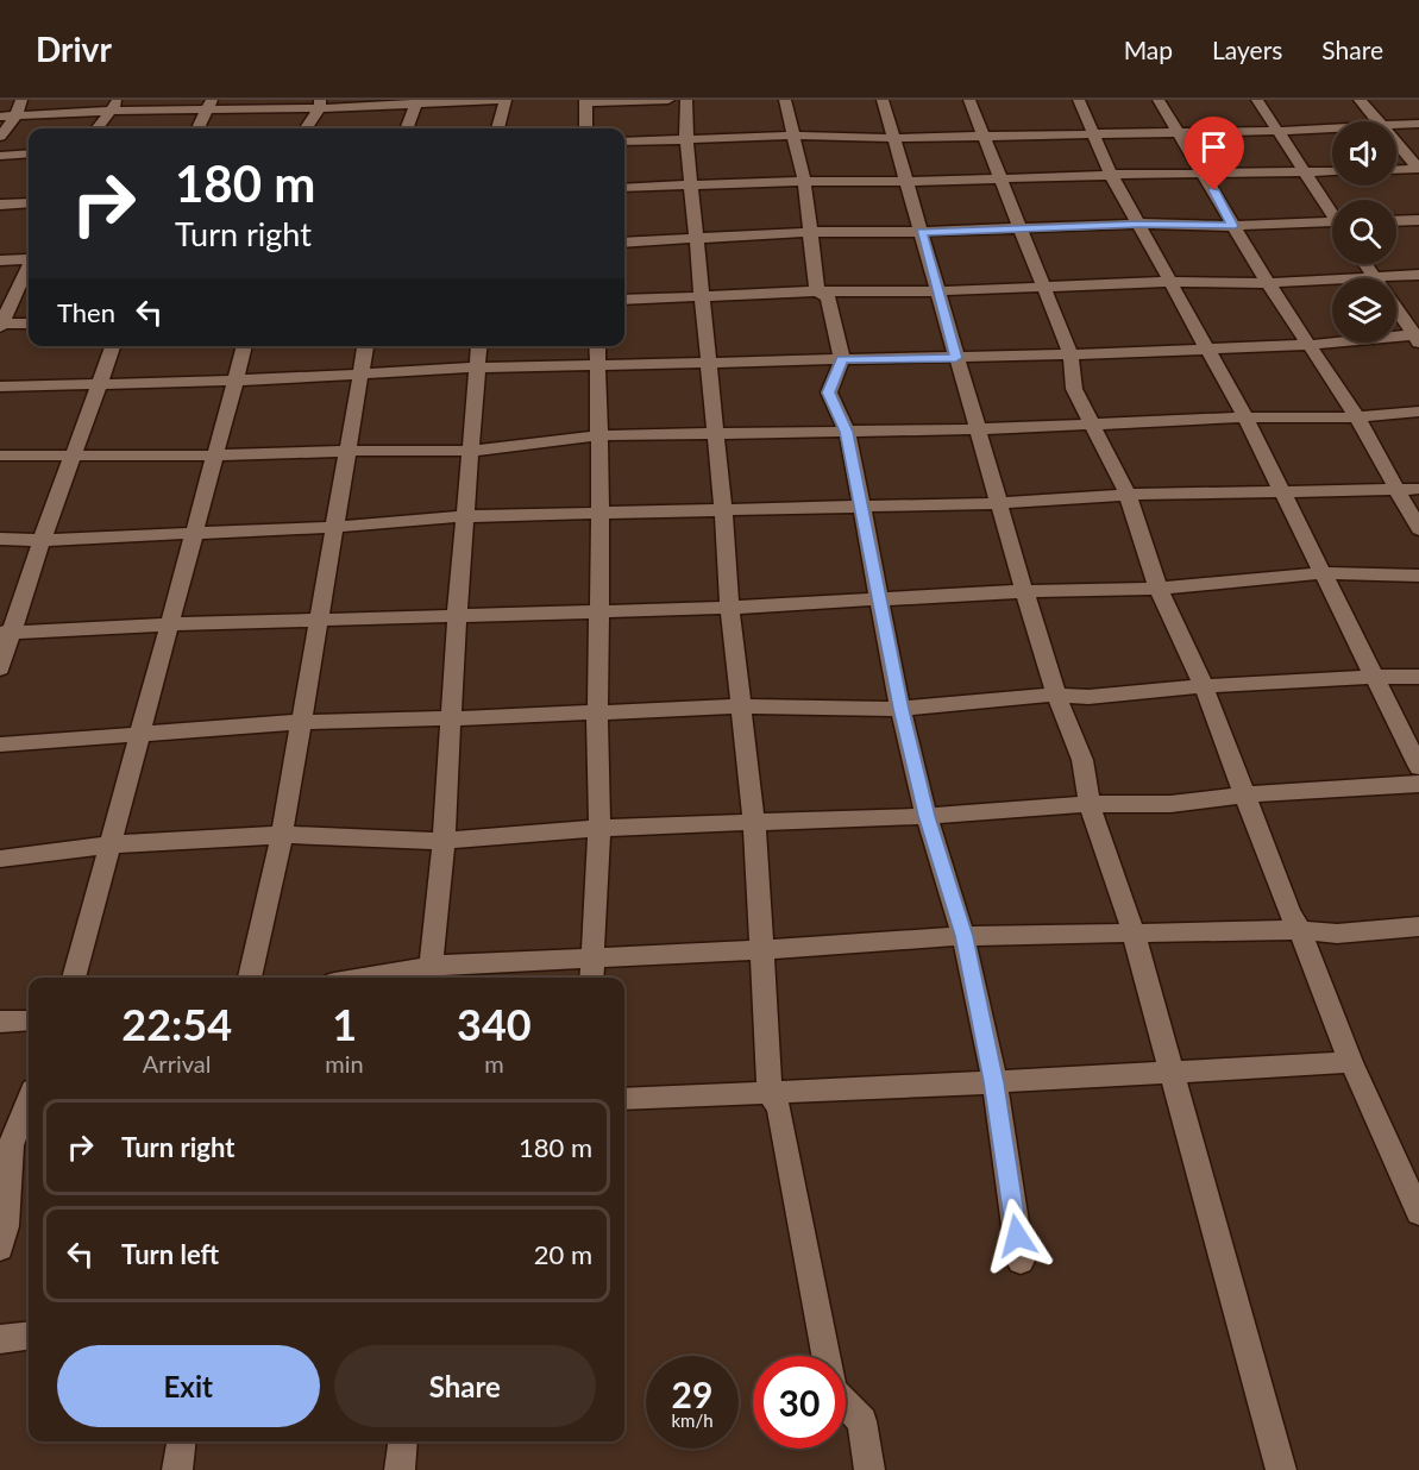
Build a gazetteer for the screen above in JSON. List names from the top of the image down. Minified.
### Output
{"page":{"header":"Drivr","nav":["Map","Layers","Share"],"turn":["180 m","Turn right"],"then":"Then","eta":["22:54","Arrival","1","min","340","m"],"list":[{"name":"Turn right","value":"180 m"},{"name":"Turn left","value":"20 m"}],"buttons":["Exit","Share"],"speed":"29 km/h","limit":"30"}}
